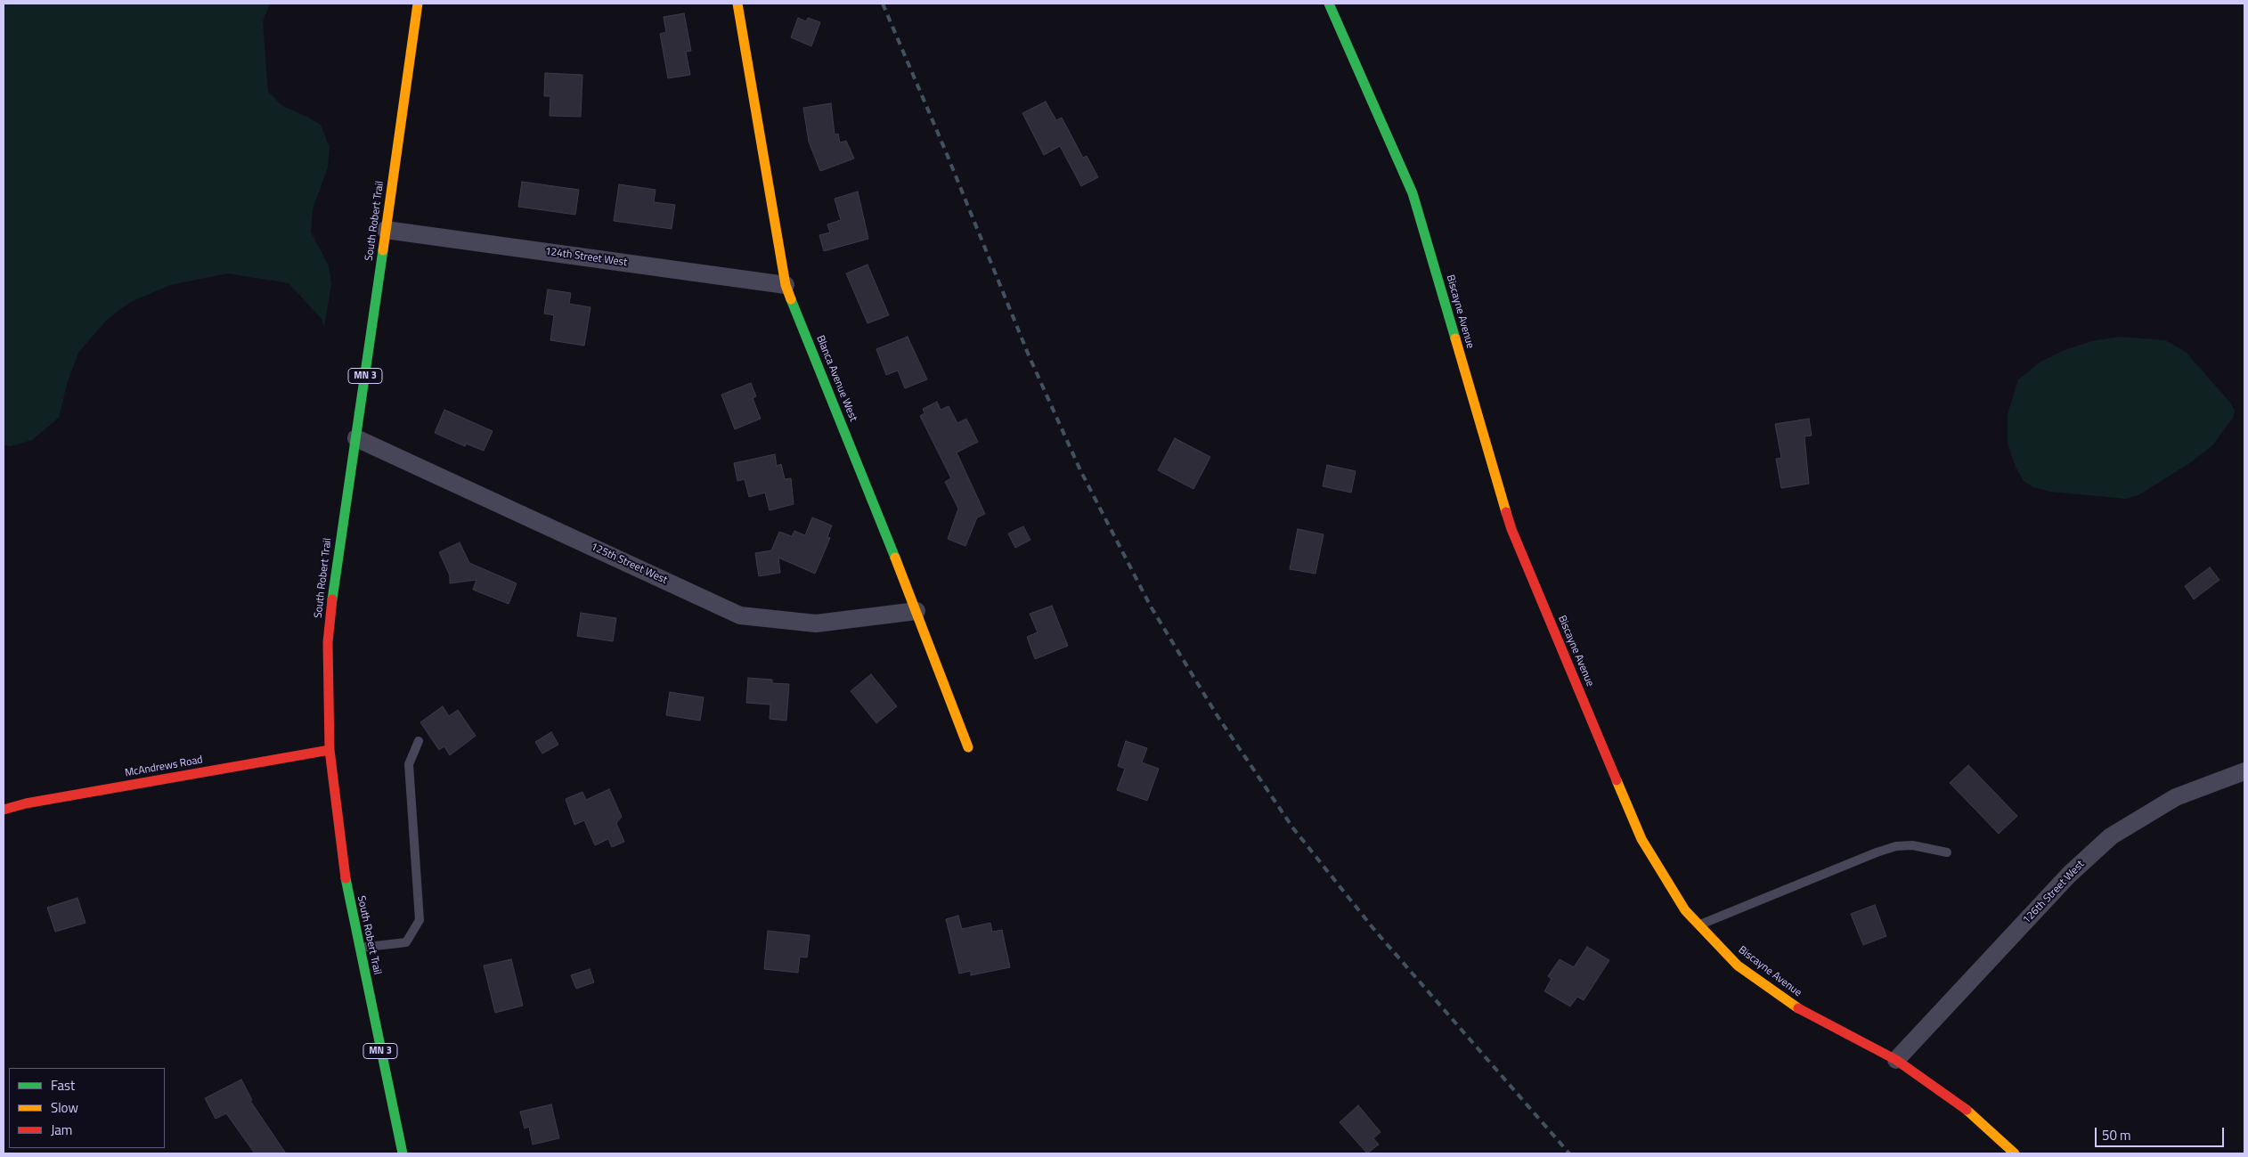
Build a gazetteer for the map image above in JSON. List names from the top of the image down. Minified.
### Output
{"streets":{"street":["South Robert Trail","124th Street West","Biscayne Avenue","MN 3","Blanca Avenue West","125th Street West","McAndrews Road","126th Street West"]},"crossings":[["South Robert Trail","124th Street West"],["South Robert Trail","125th Street West"],["South Robert Trail","McAndrews Road"],["124th Street West","Blanca Avenue West"],["Biscayne Avenue","126th Street West"],["Blanca Avenue West","125th Street West"]],"legend":["Fast","Slow","Jam"],"scale_bar":"50 m"}
